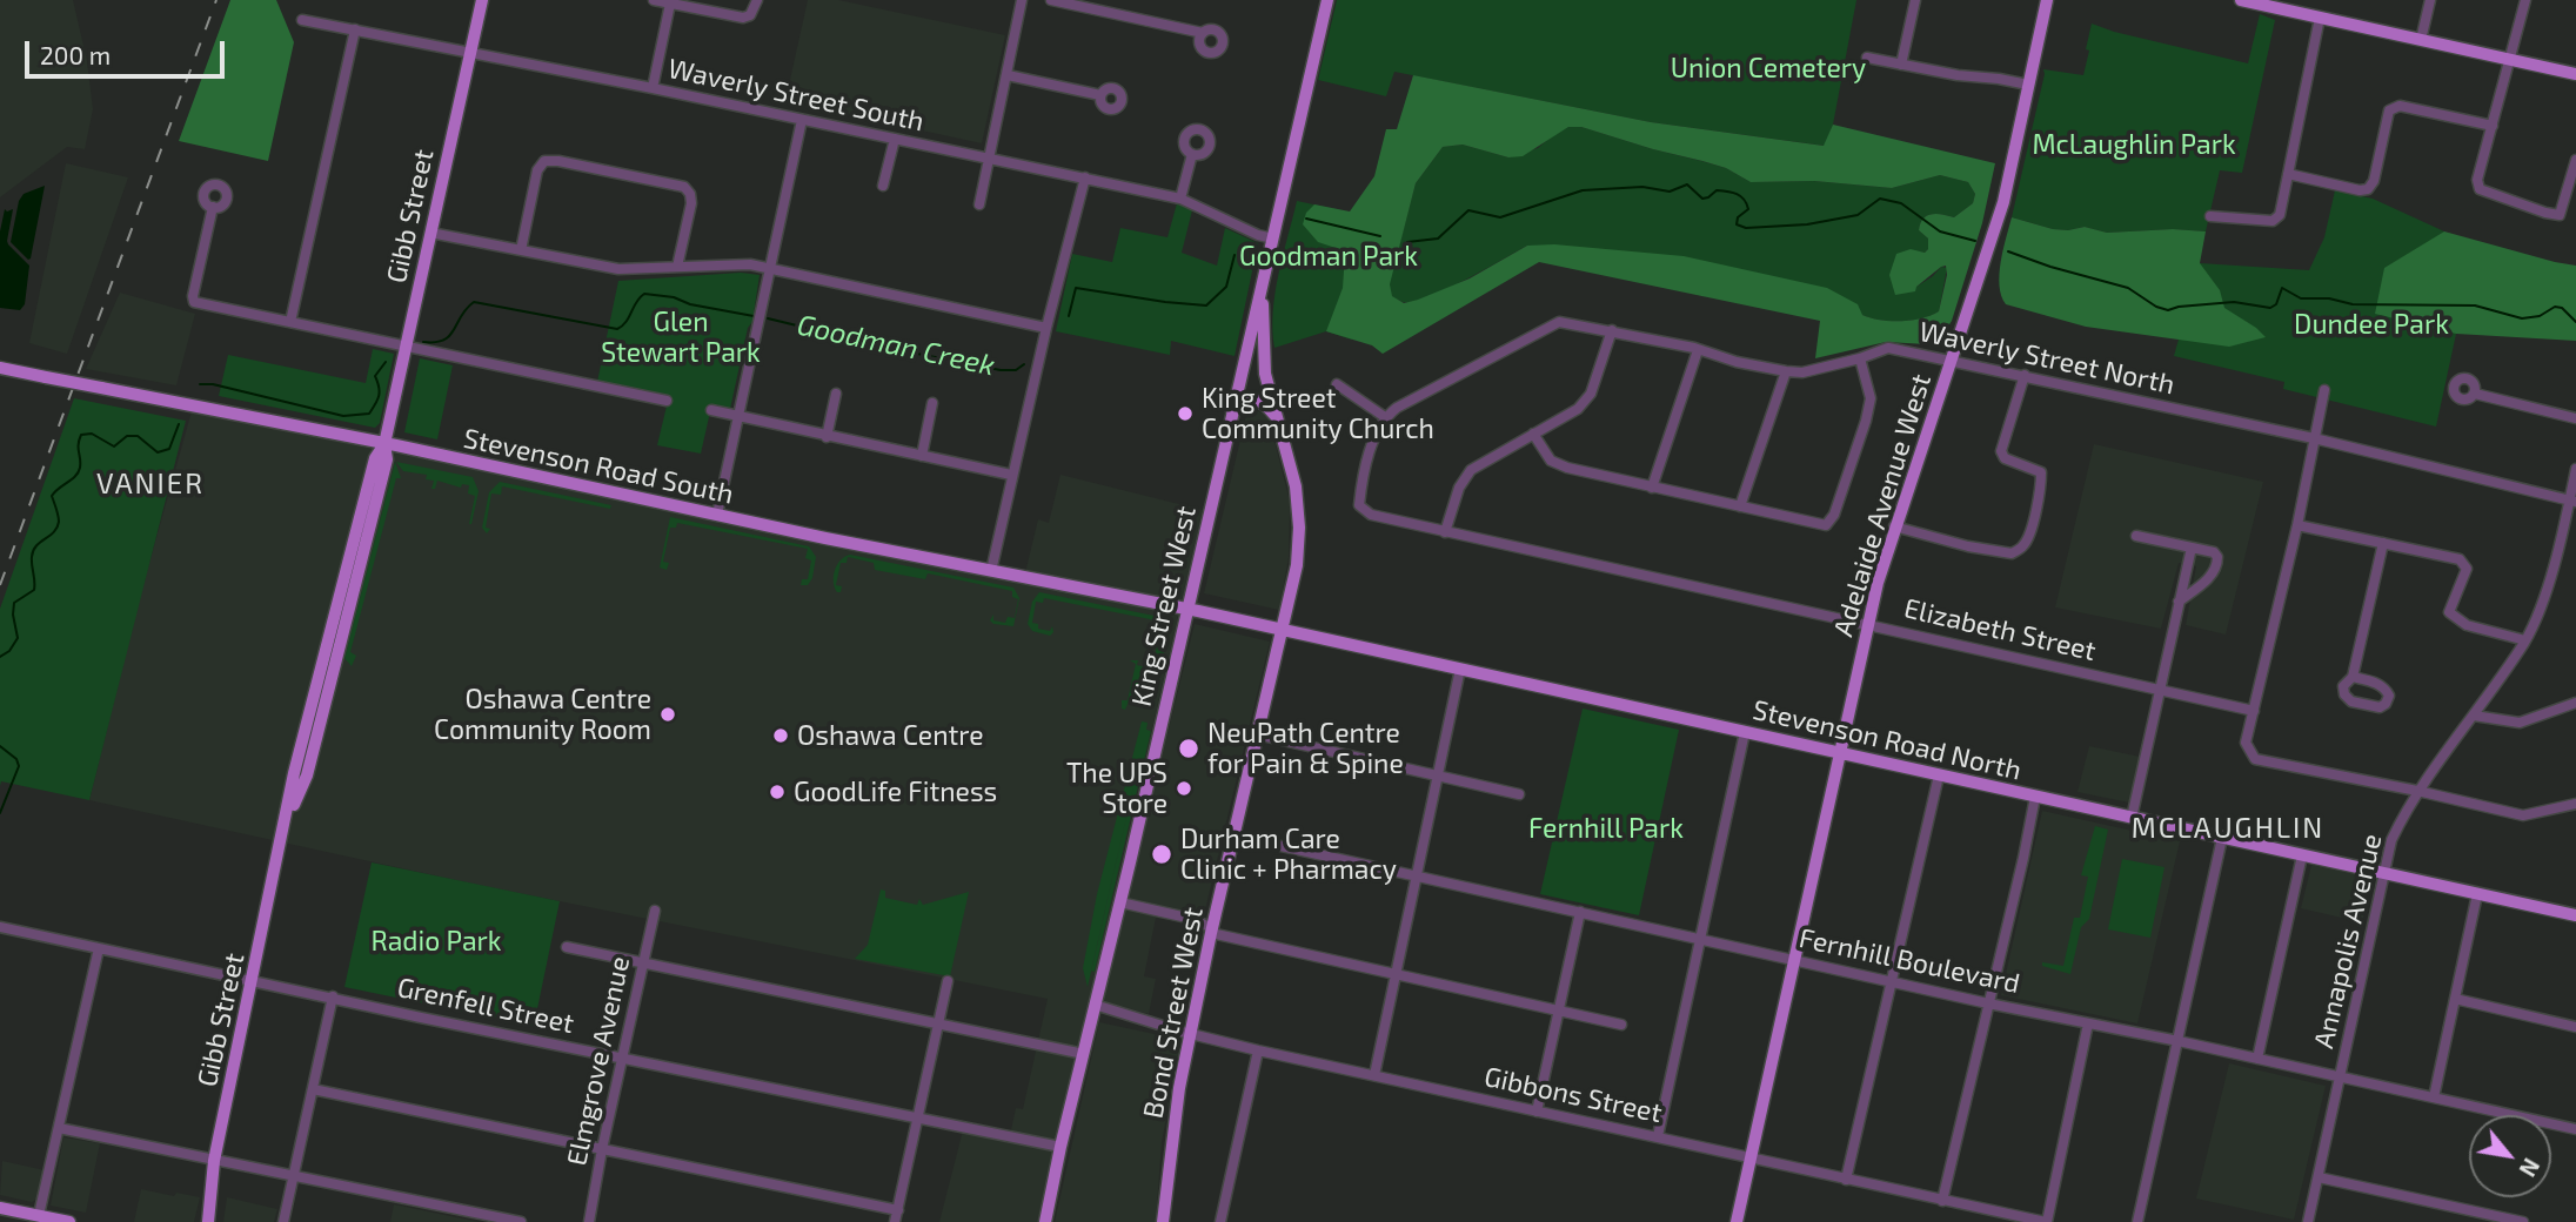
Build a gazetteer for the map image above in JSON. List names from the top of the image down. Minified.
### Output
{"streets":{"main road":["Gibb Street","Stevenson Road South","Adelaide Avenue West","King Street West","Stevenson Road North","Bond Street West"],"street":["Waverly Street South","Waverly Street North","Elizabeth Street","Annapolis Avenue","Fernhill Boulevard","Grenfell Street","Elmgrove Avenue","Gibbons Street"]},"crossings":[["Waverly Street South","Gibb Street"],["Waverly Street South","King Street West"],["Gibb Street","Stevenson Road South"],["Gibb Street","Grenfell Street"],["Waverly Street North","Adelaide Avenue West"],["Waverly Street North","Elizabeth Street"],["Waverly Street North","Annapolis Avenue"],["Stevenson Road South","King Street West"],["Stevenson Road South","Stevenson Road North"],["Adelaide Avenue West","Elizabeth Street"],["Adelaide Avenue West","Stevenson Road North"],["Adelaide Avenue West","Fernhill Boulevard"],["Adelaide Avenue West","Gibbons Street"],["King Street West","Stevenson Road North"],["King Street West","Grenfell Street"],["King Street West","Bond Street West"],["King Street West","Gibbons Street"],["Stevenson Road North","Annapolis Avenue"],["Stevenson Road North","Bond Street West"],["Annapolis Avenue","Fernhill Boulevard"],["Fernhill Boulevard","Bond Street West"],["Grenfell Street","Elmgrove Avenue"],["Bond Street West","Gibbons Street"]],"districts":["VANIER","MCLAUGHLIN"],"water":["Goodman Creek"],"parks":["Union Cemetery","McLaughlin Park","Goodman Park","Glen Stewart Park","Dundee Park","Fernhill Park","Radio Park"],"places":["King Street Community Church","Oshawa Centre Community Room","Oshawa Centre","NeuPath Centre for Pain & Spine","The UPS Store","GoodLife Fitness","Durham Care Clinic + Pharmacy"],"scale_bar":"200 m","north":"bottom right"}
